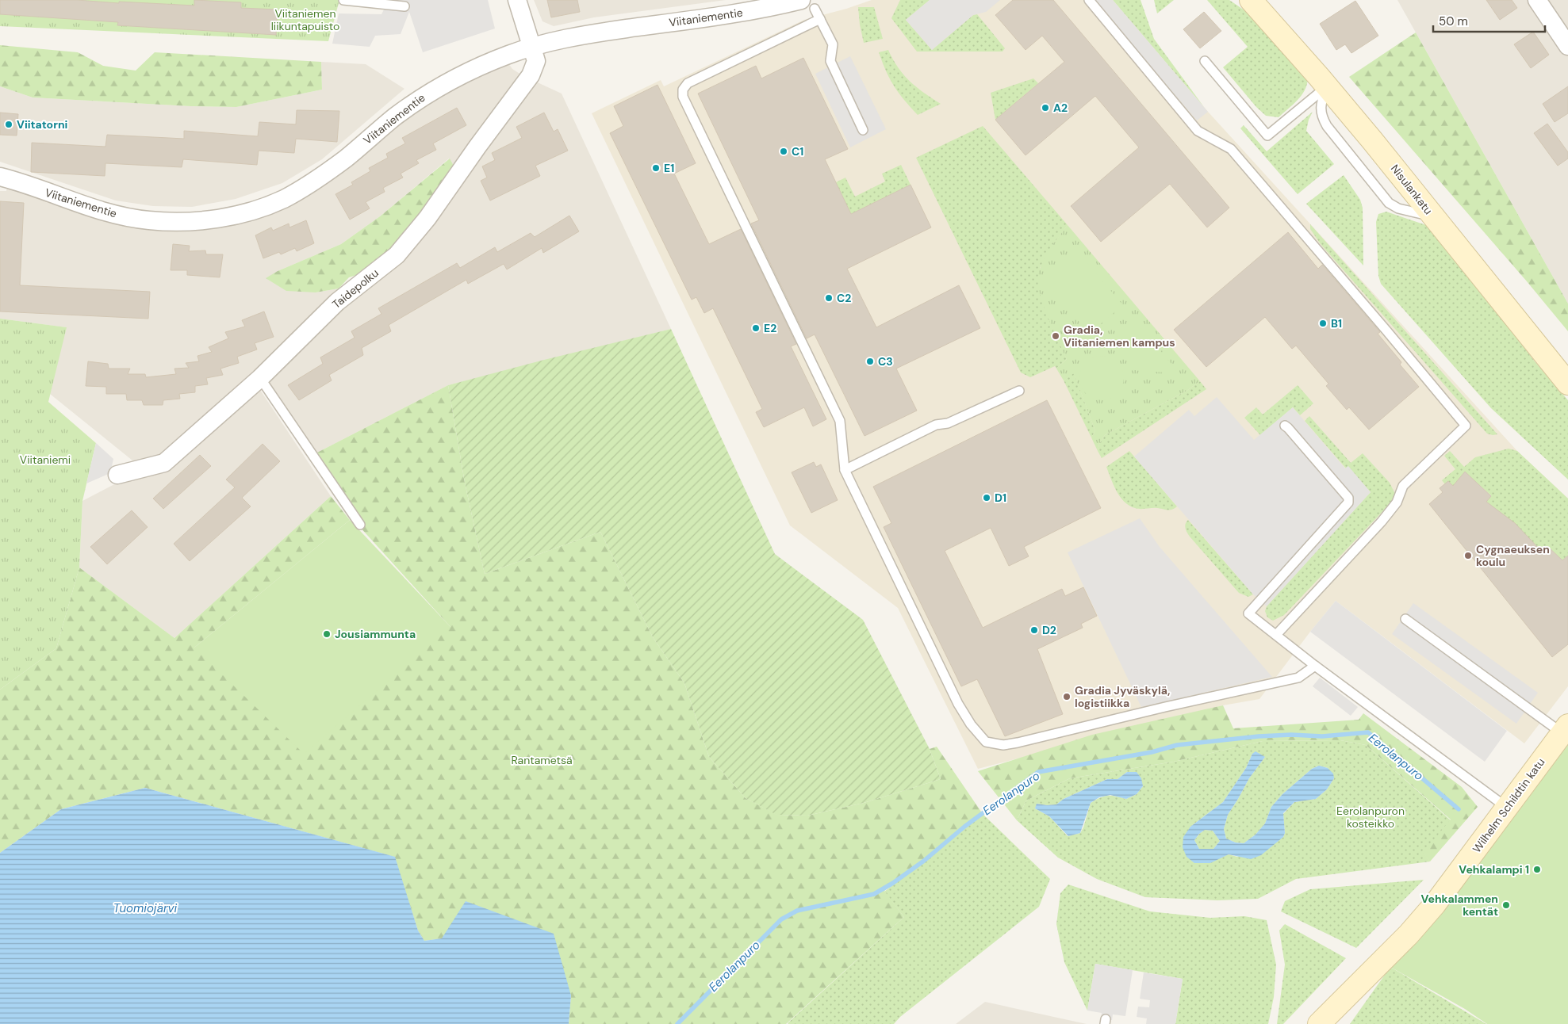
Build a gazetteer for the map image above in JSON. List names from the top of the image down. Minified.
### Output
{"streets":{"main road":["Nisulankatu","Wilhelm Schildtin katu"],"street":["Viitaniementie","Taidepolku"]},"crossings":[["Viitaniementie","Taidepolku"]],"water":["Eerolanpuro","Tuomiojärvi"],"parks":["Viitaniemen liikuntapuisto","Viitaniemi","Rantametsä","Eerolanpuron kosteikko"],"places":["A2","Viitatorni","C1","E1","C2","B1","E2","Gradia, Viitaniemen kampus","C3","D1","Cygnaeuksen koulu","D2","Jousiammunta","Gradia Jyväskylä, logistiikka","Vehkalampi 1","Vehkalammen kentät"],"scale_bar":"50 m"}
